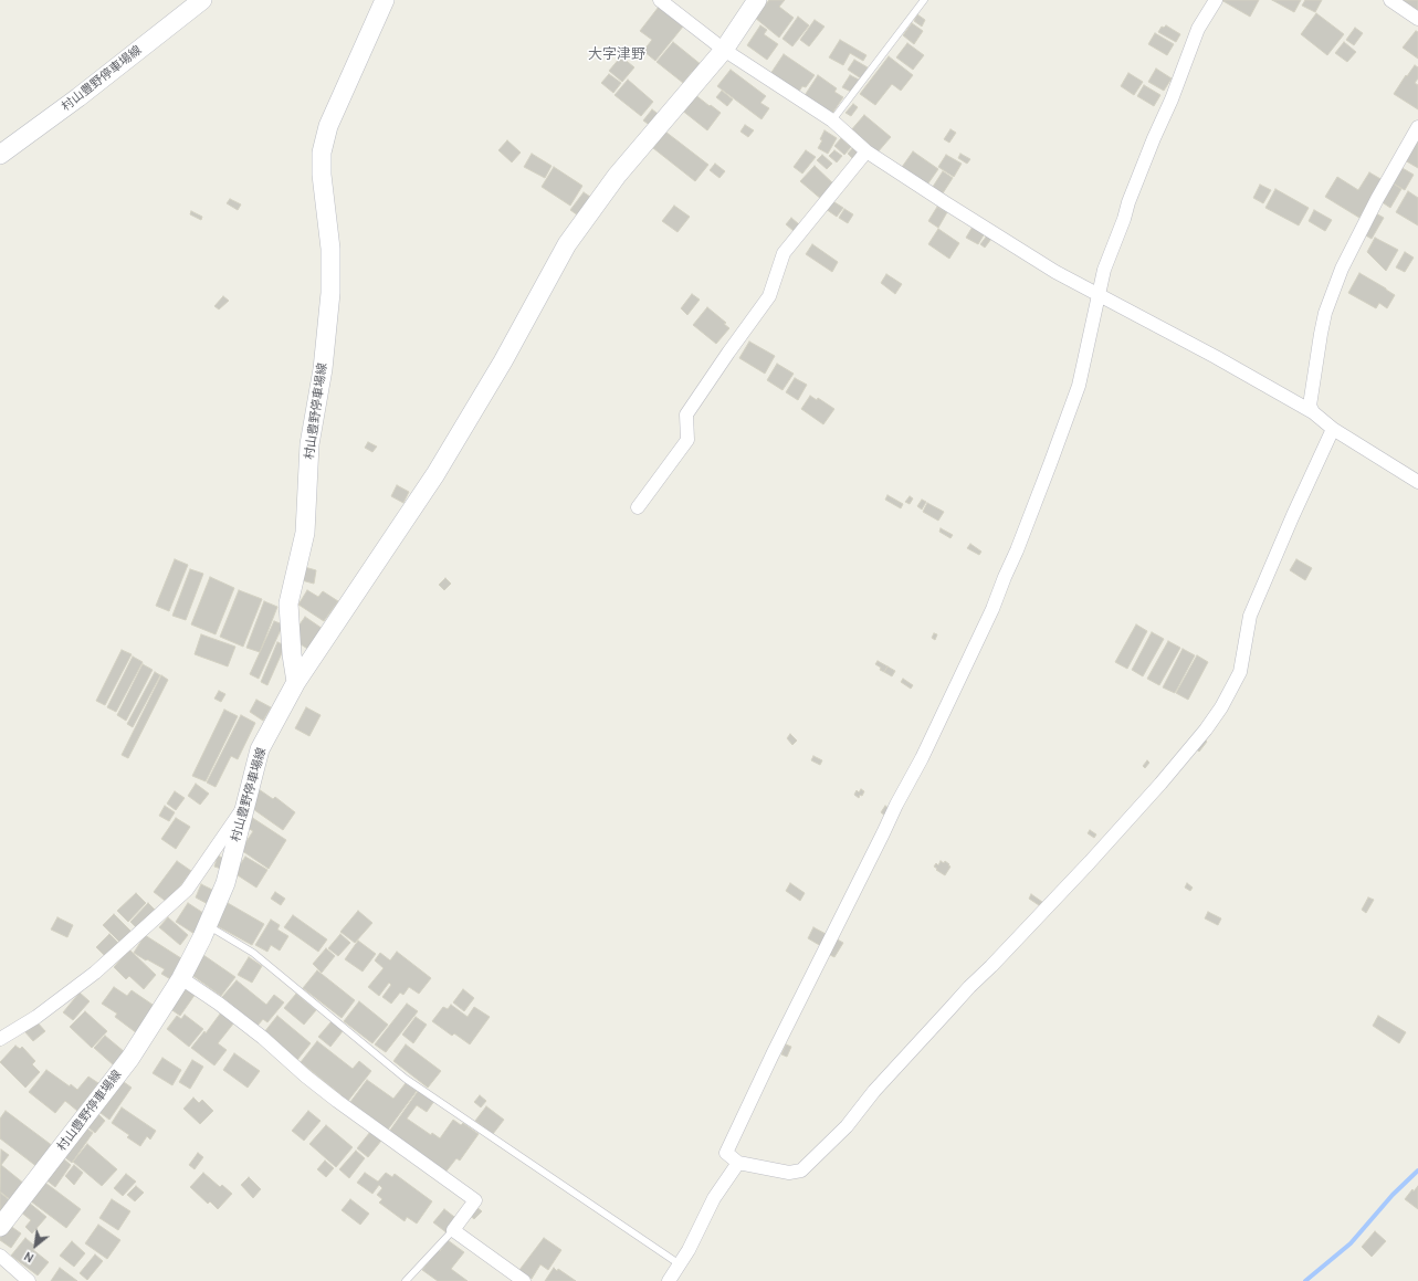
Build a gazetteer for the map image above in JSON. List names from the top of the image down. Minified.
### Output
{"streets":{"main road":["村山豊野停車場線"]},"districts":["大字津野"],"north":"bottom left"}
